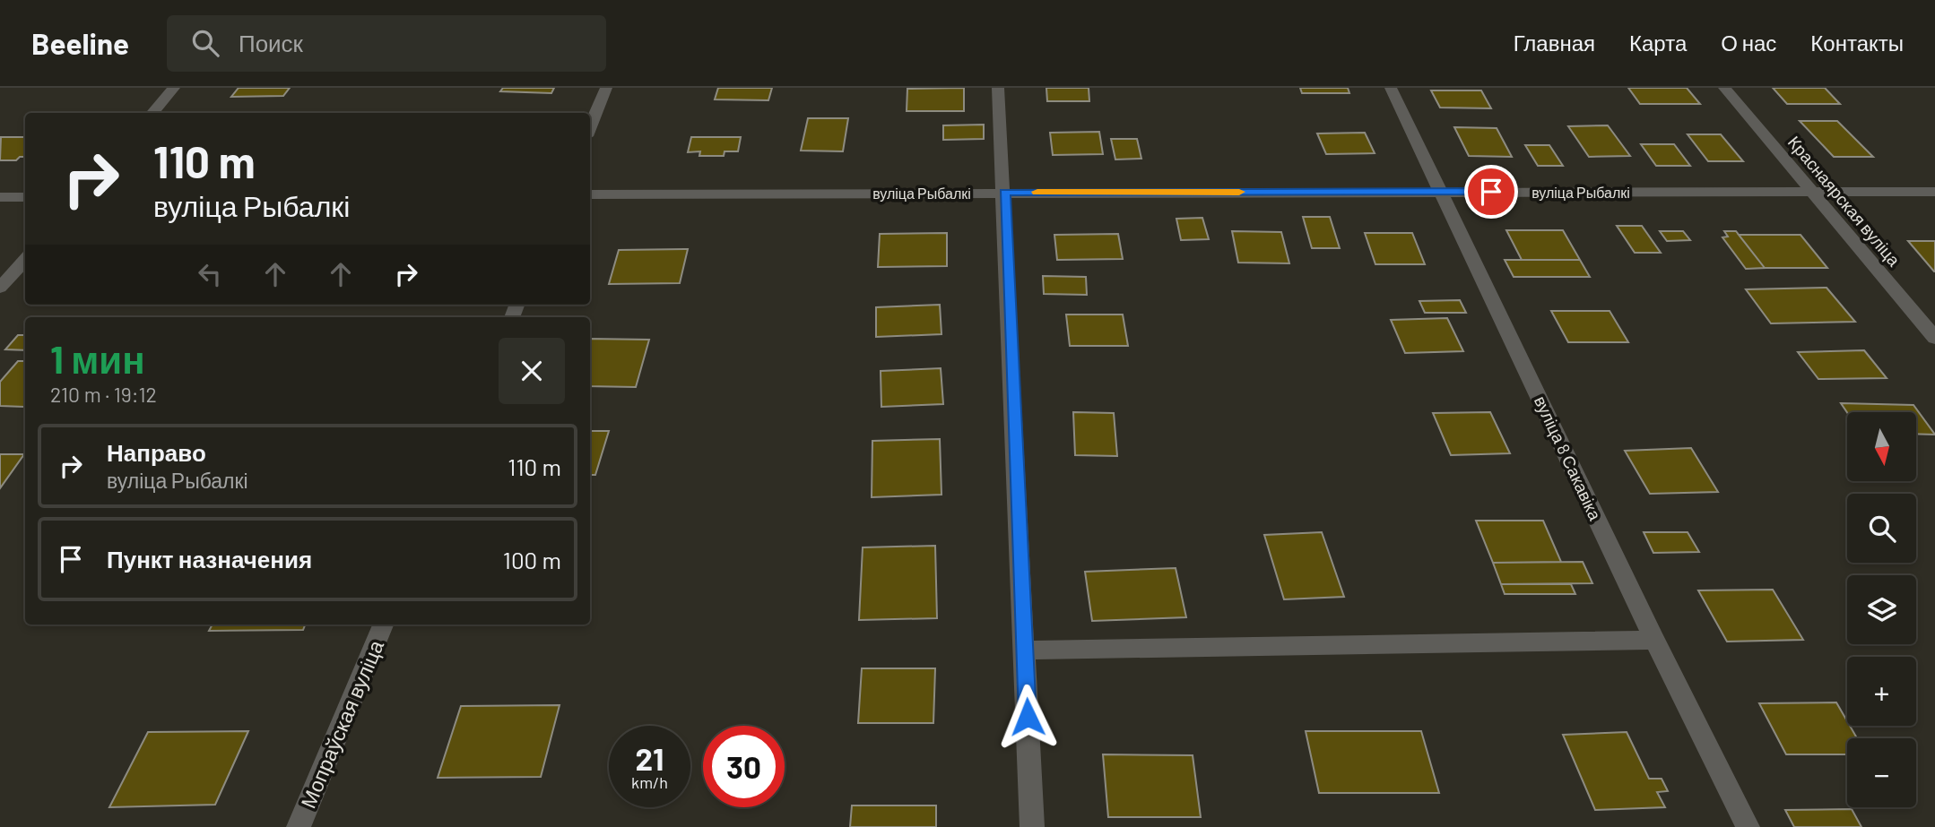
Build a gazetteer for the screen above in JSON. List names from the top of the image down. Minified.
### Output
{"streets":{"street":["вуліца Рыбалкі","Краснаярская вуліца","вуліца 8 Сакавіка","Мопраўская вуліца"]},"crossings":[["вуліца Рыбалкі","Краснаярская вуліца"],["вуліца Рыбалкі","вуліца 8 Сакавіка"]],"north":"bottom","page":{"header":"Beeline","search":"Поиск","nav":["Главная","Карта","О нас","Контакты"],"turn":["110 m","вуліца Рыбалкі"],"heading":["1 мин","210 m · 19:12"],"map_buttons":["+","−"],"list":[{"name":"Направо","note":"вуліца Рыбалкі","value":"110 m"},{"name":"Пункт назначения","value":"100 m"}],"speed":"21 km/h","limit":"30"}}
